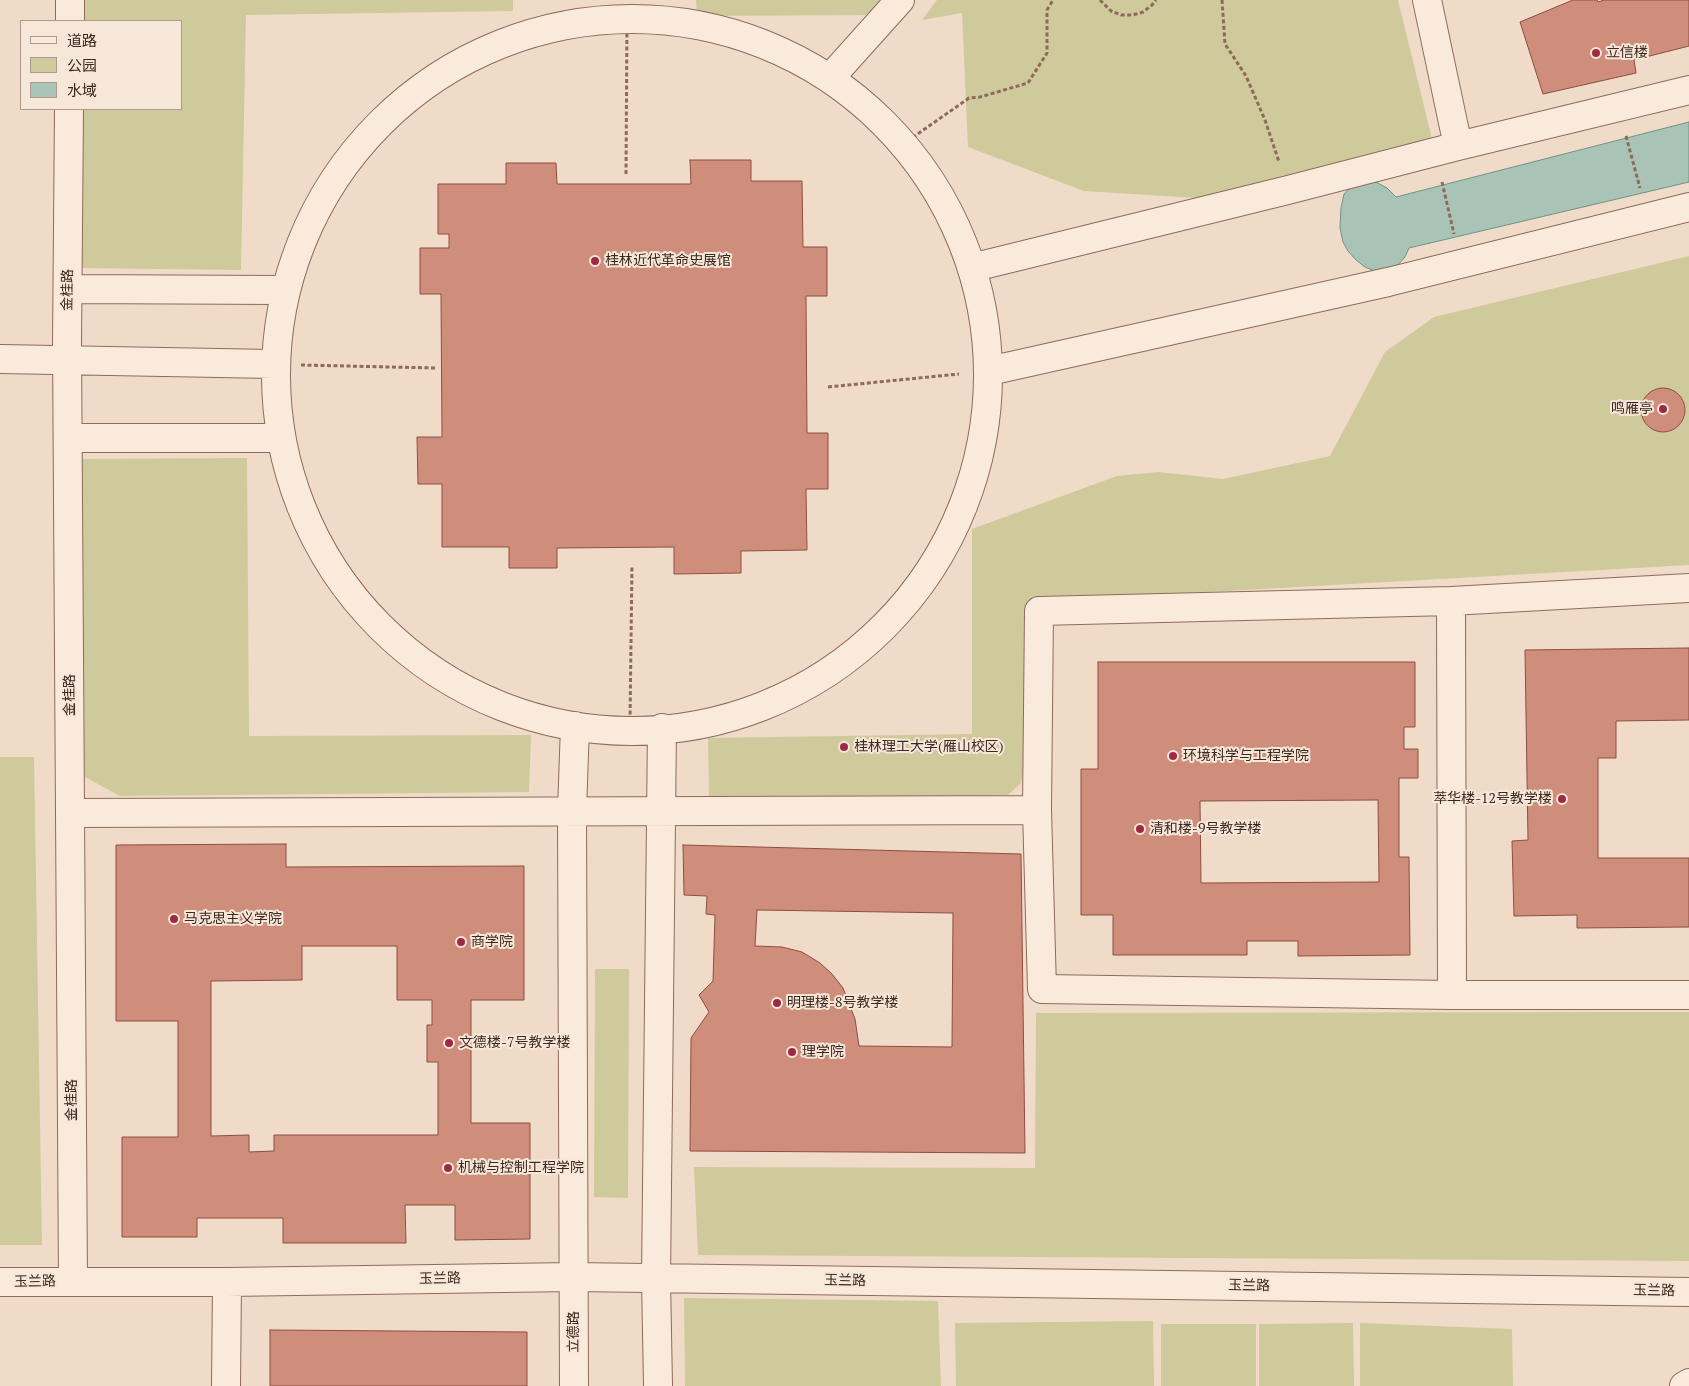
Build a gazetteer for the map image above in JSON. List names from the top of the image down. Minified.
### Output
{"streets":{"street":["金桂路","玉兰路","立德路"]},"crossings":[["金桂路","玉兰路"],["玉兰路","立德路"]],"places":["立信楼","桂林近代革命史展馆","鸣雁亭","桂林理工大学(雁山校区)","环境科学与工程学院","萃华楼-12号教学楼","清和楼-9号教学楼","马克思主义学院","商学院","明理楼-8号教学楼","文德楼-7号教学楼","理学院","机械与控制工程学院"],"legend":["道路","公园","水域"]}
